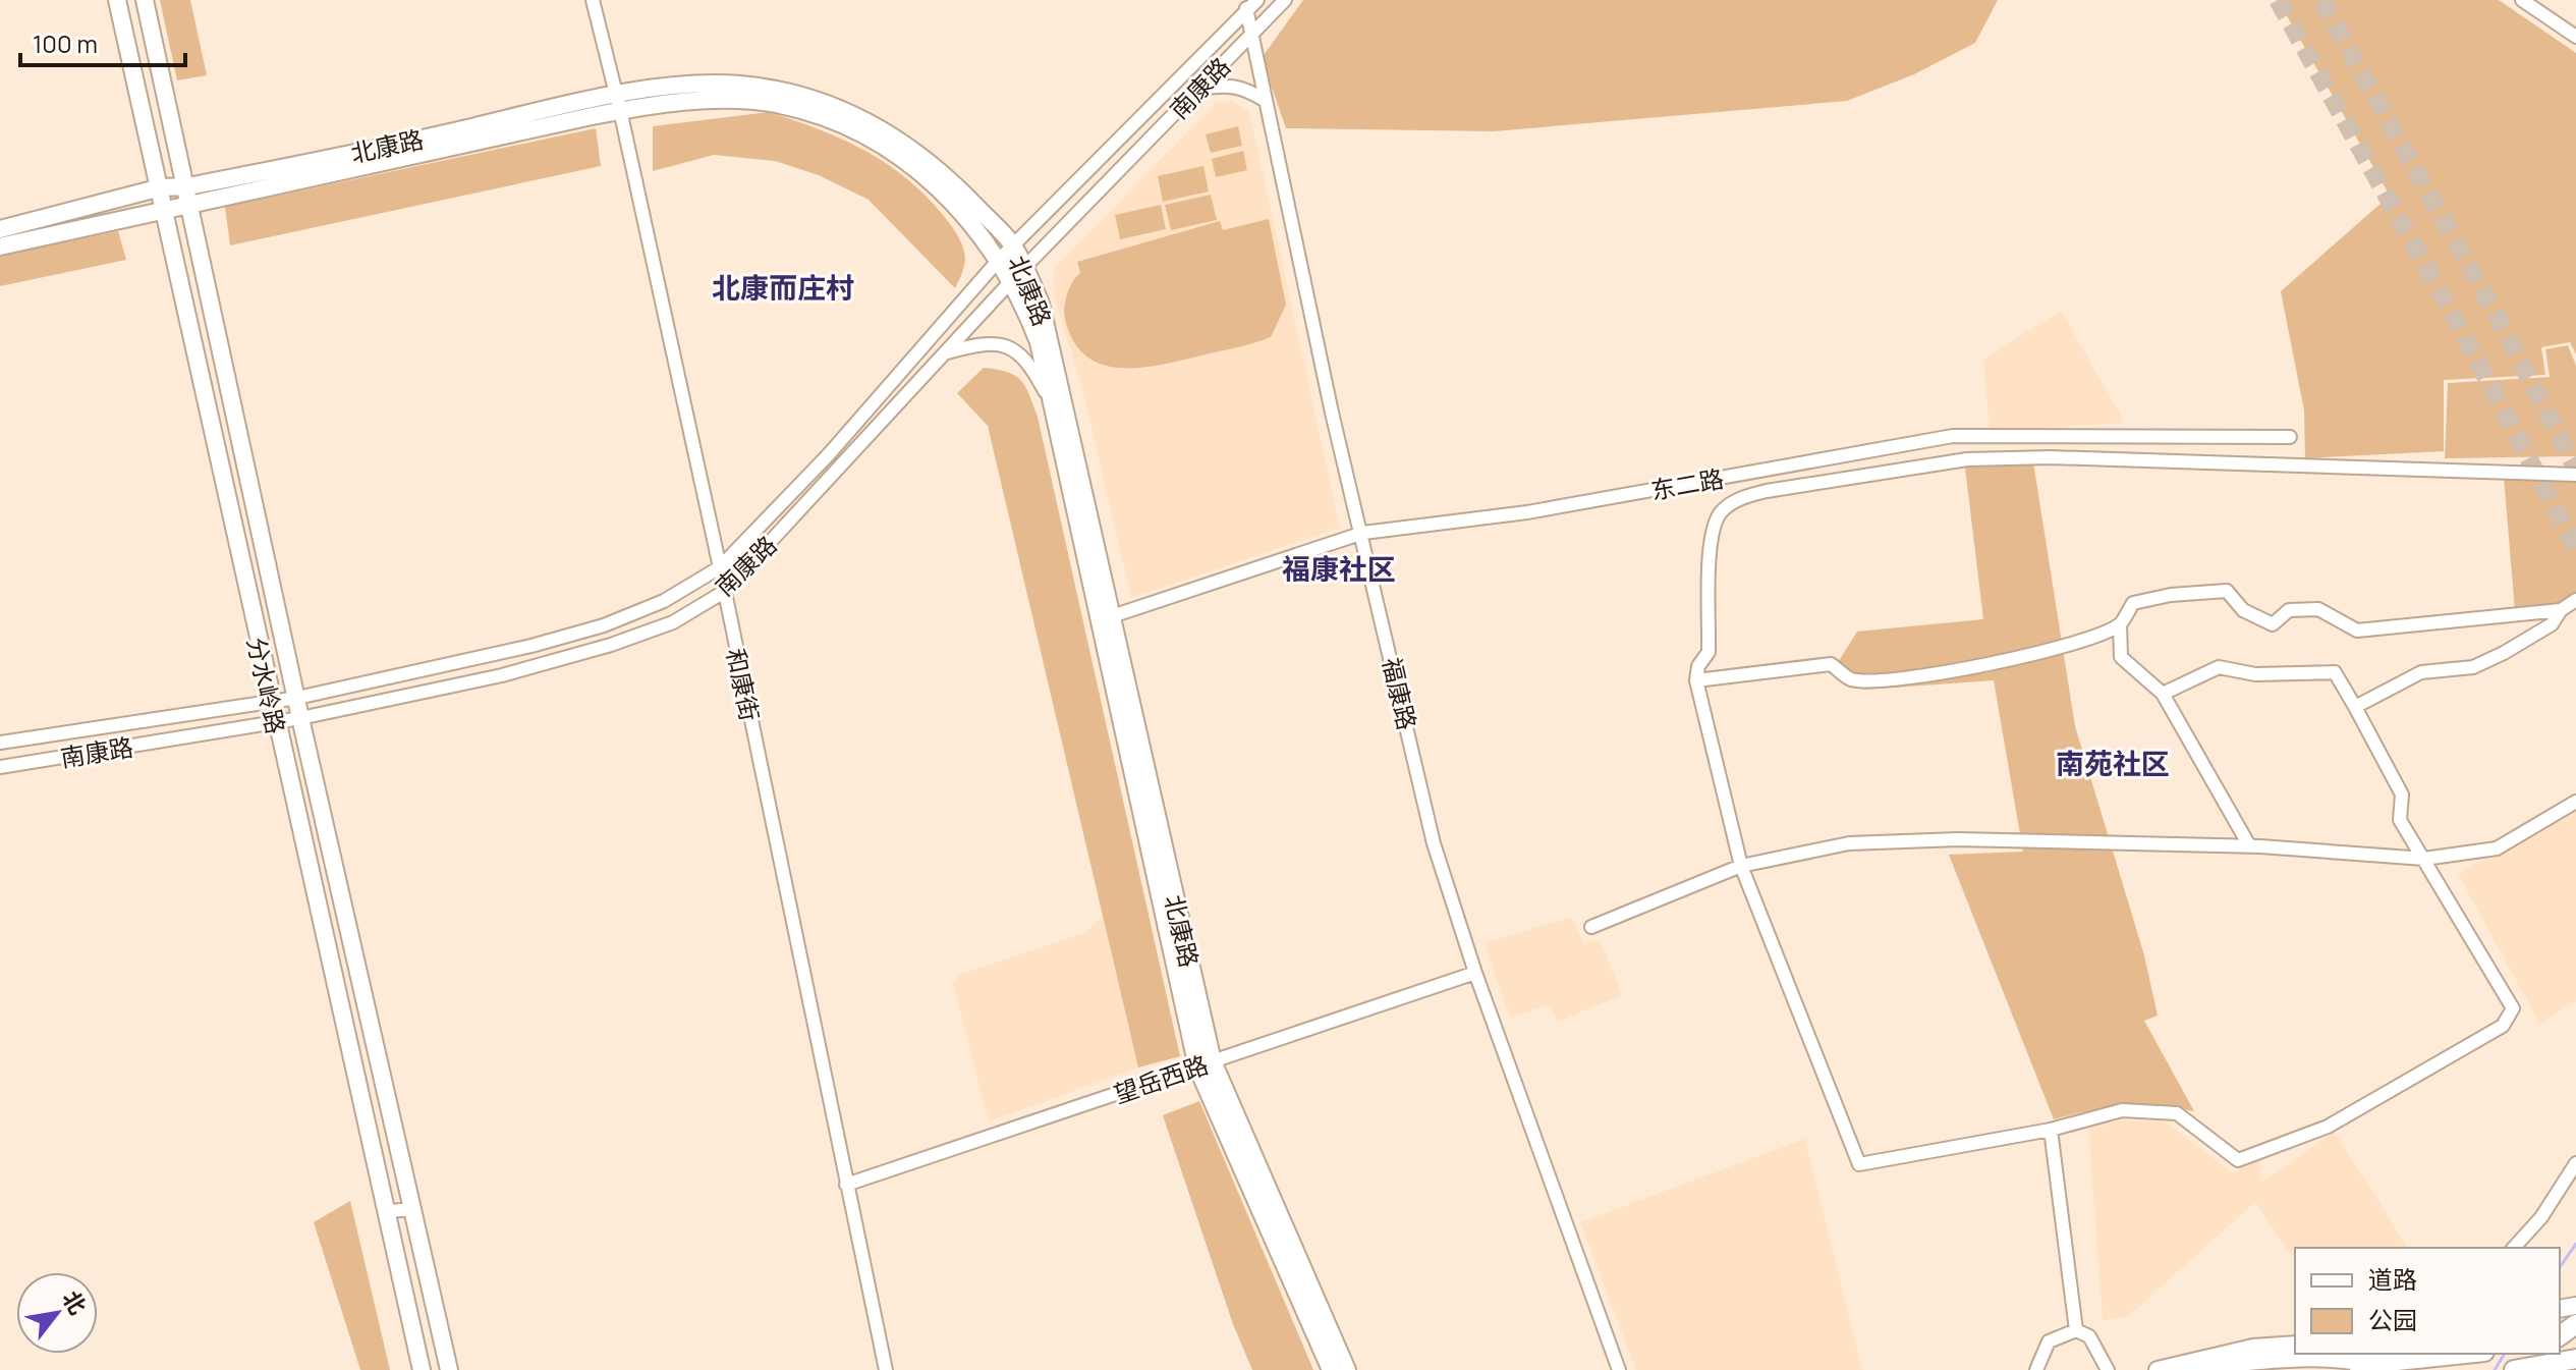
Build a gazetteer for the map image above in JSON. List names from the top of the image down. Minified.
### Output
{"streets":{"main road":["北康路","分水岭路"],"street":["南康路","东二路","和康街","福康路","望岳西路"]},"crossings":[["南康路","北康路"],["南康路","和康街"],["南康路","分水岭路"],["南康路","福康路"],["北康路","东二路"],["北康路","和康街"],["北康路","分水岭路"],["北康路","望岳西路"],["东二路","福康路"],["和康街","望岳西路"],["福康路","望岳西路"]],"districts":["北康而庄村","福康社区","南苑社区"],"legend":["道路","公园"],"scale_bar":"100 m","north":"top right"}
